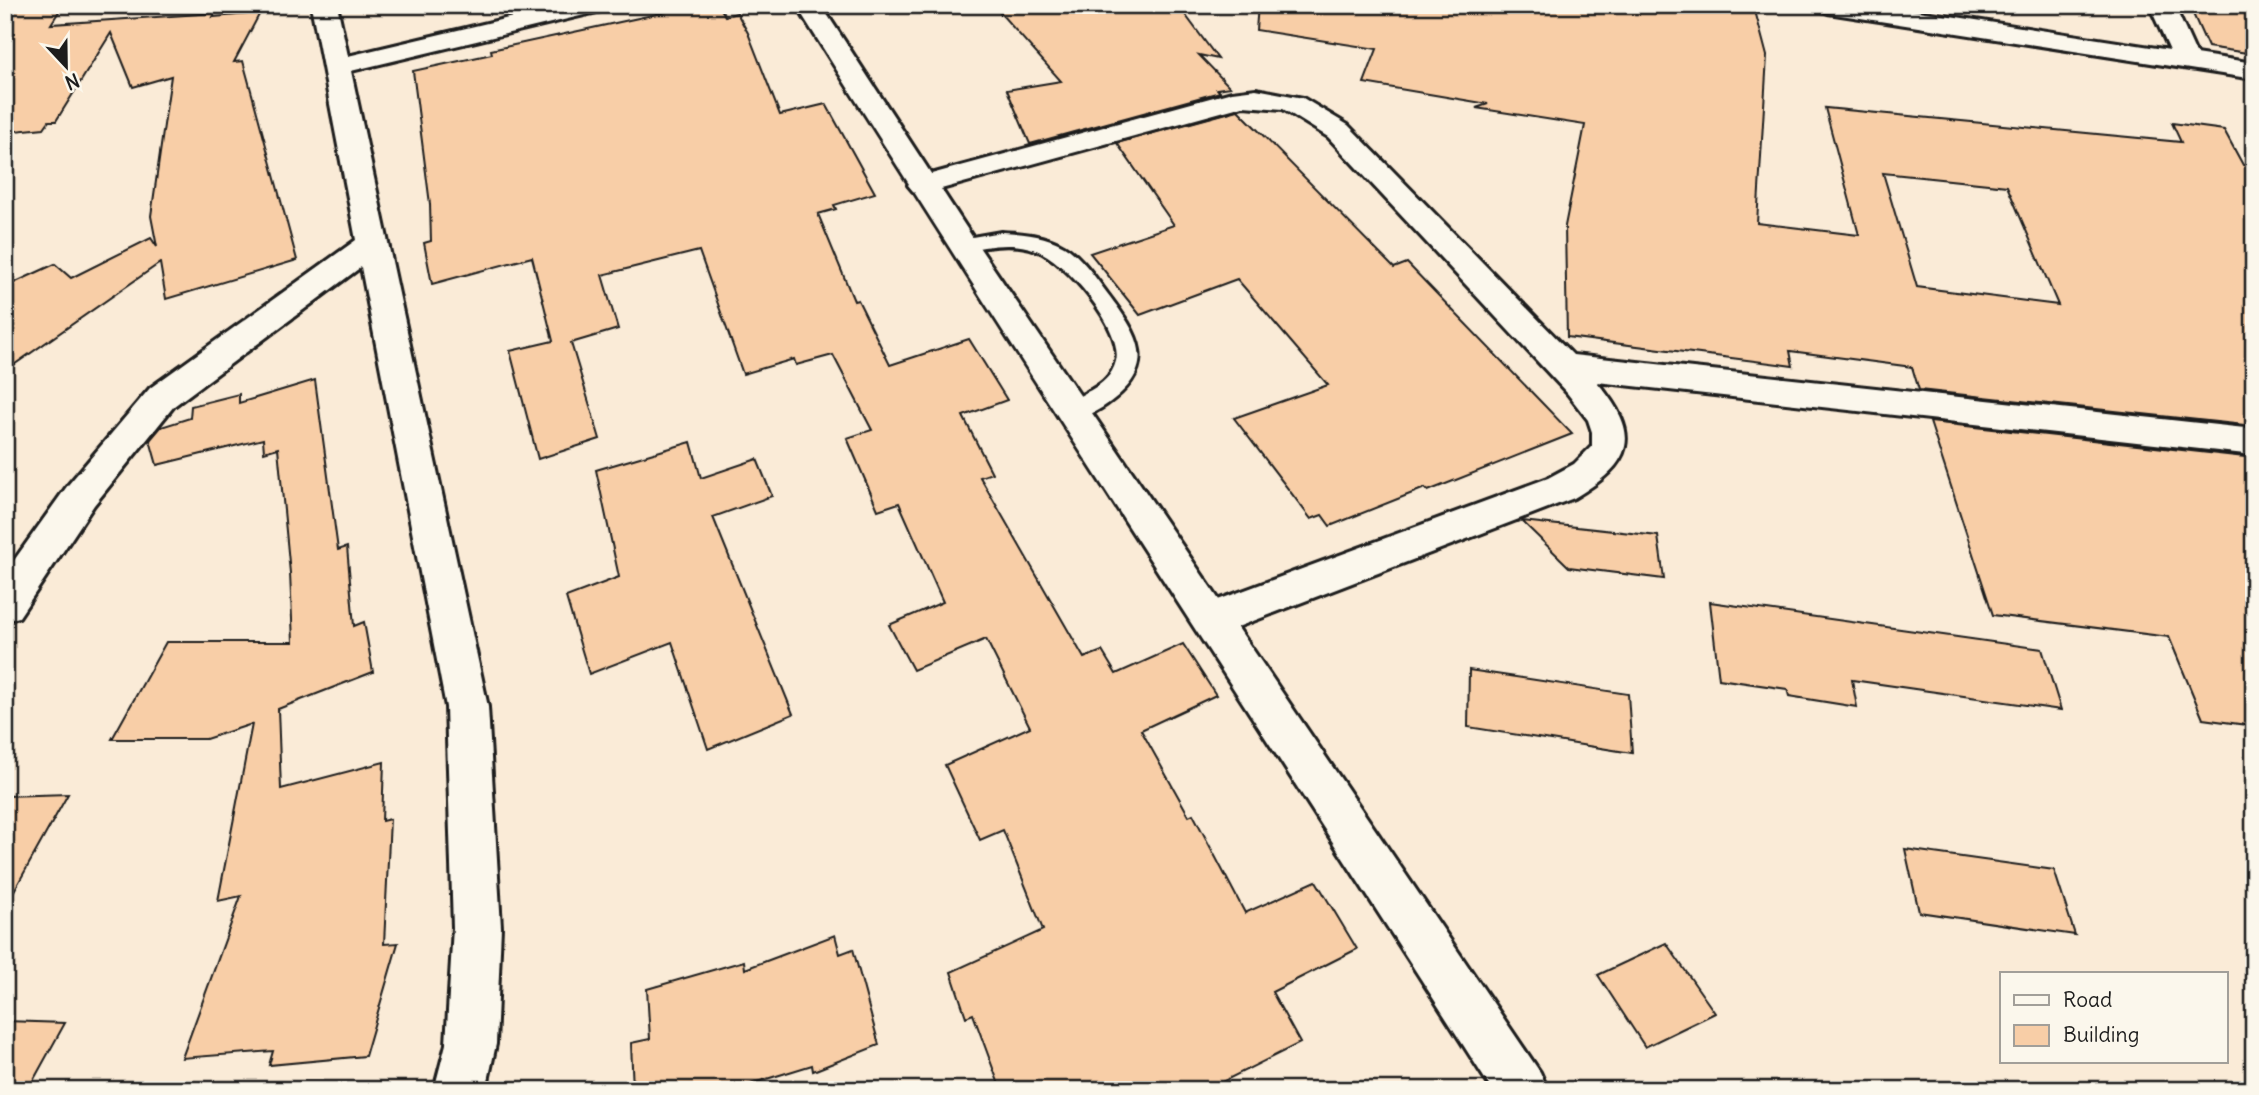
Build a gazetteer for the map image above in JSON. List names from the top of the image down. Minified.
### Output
{"legend":["Road","Building"],"north":"bottom"}
